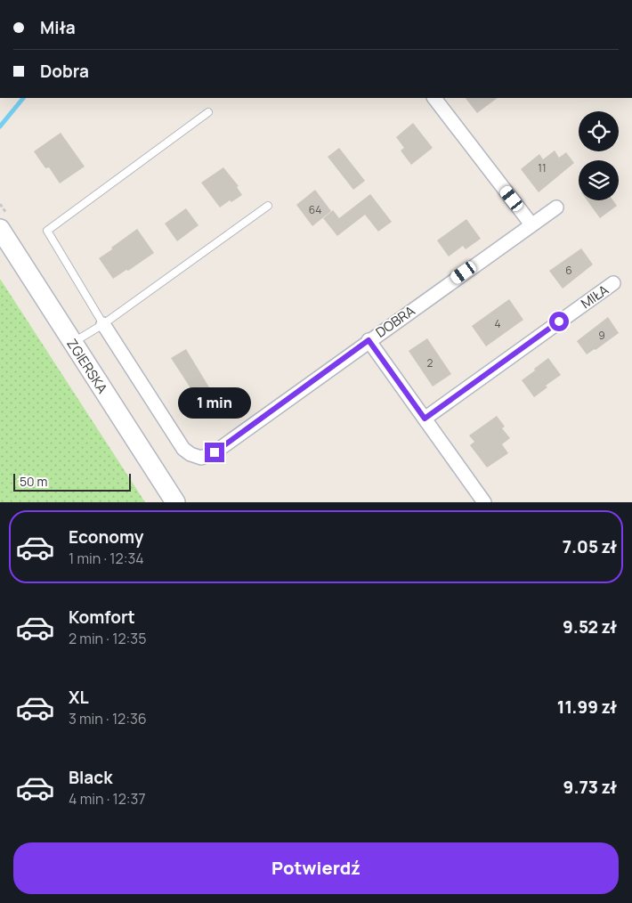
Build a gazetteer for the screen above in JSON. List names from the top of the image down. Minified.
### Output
{"streets":{"main road":["ZGIERSKA"],"street":["MIŁA","DOBRA"]},"house_numbers":["11","64","6","4","9","2"],"scale_bar":"50 m","page":{"banner":["Miła","Dobra"],"bubble":"1 min","scale":"50 m","list":[{"name":"Economy","note":"1 min · 12:34","value":"7.05 zł"},{"name":"Komfort","note":"2 min · 12:35","value":"9.52 zł"},{"name":"XL","note":"3 min · 12:36","value":"11.99 zł"},{"name":"Black","note":"4 min · 12:37","value":"9.73 zł"}],"buttons":"Potwierdź"}}
